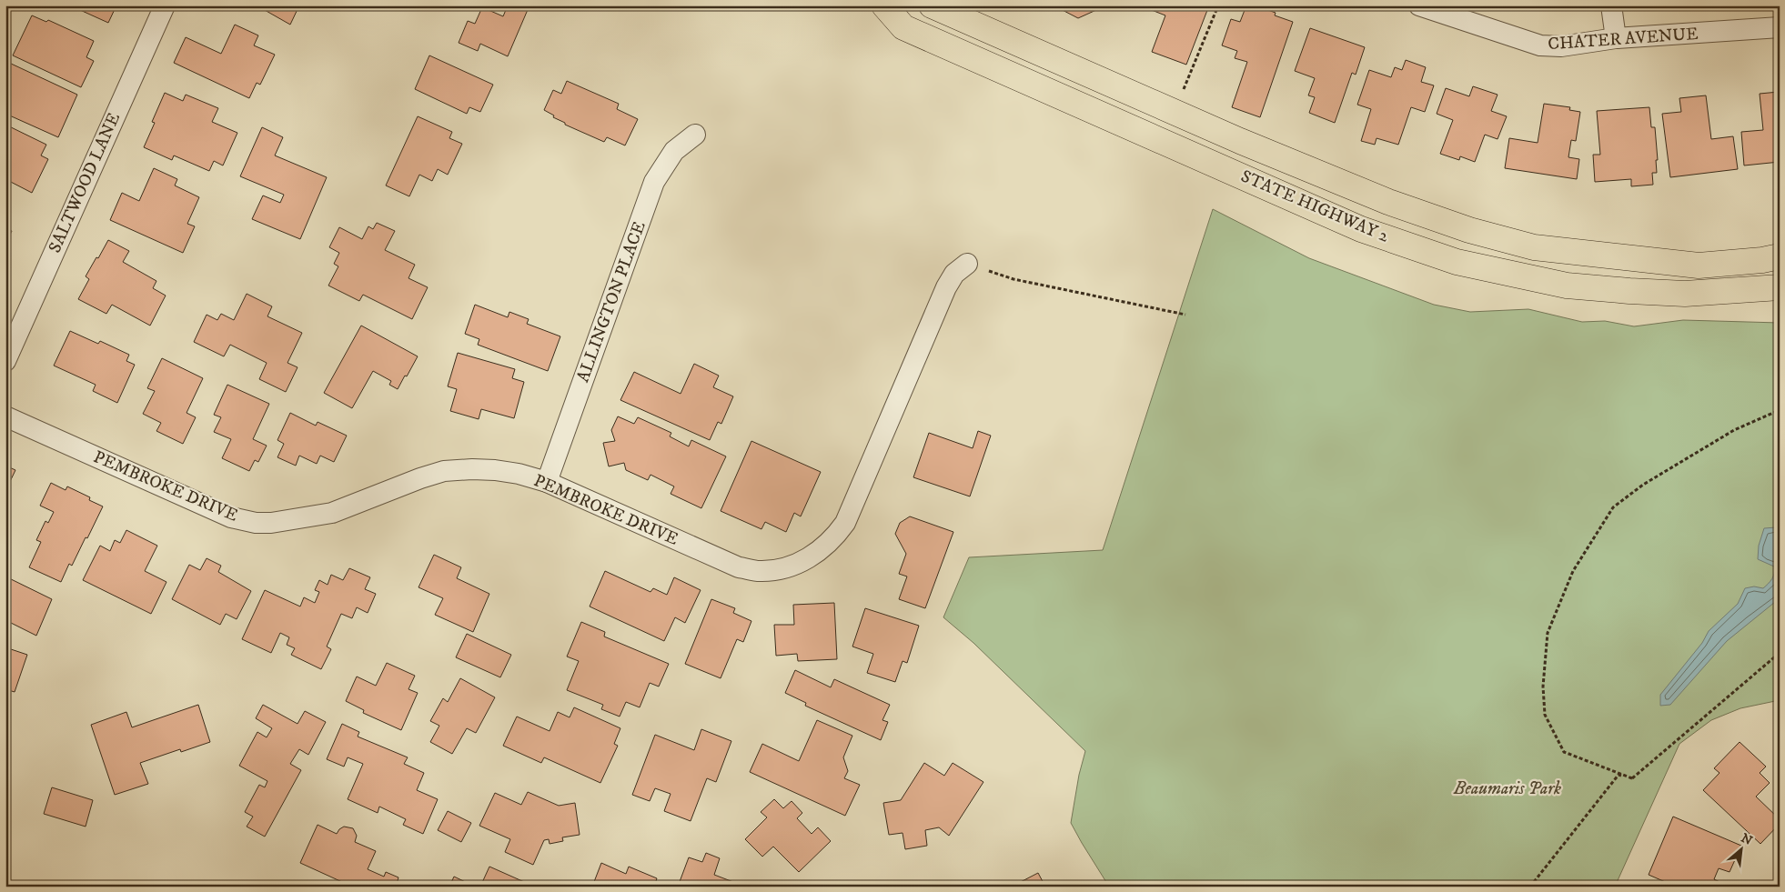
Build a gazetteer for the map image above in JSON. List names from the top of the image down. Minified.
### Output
{"streets":{"highway":["STATE HIGHWAY 2"],"street":["CHATER AVENUE","SALTWOOD LANE","ALLINGTON PLACE","PEMBROKE DRIVE"]},"crossings":[["ALLINGTON PLACE","PEMBROKE DRIVE"]],"parks":["Beaumaris Park"],"north":"top right"}
